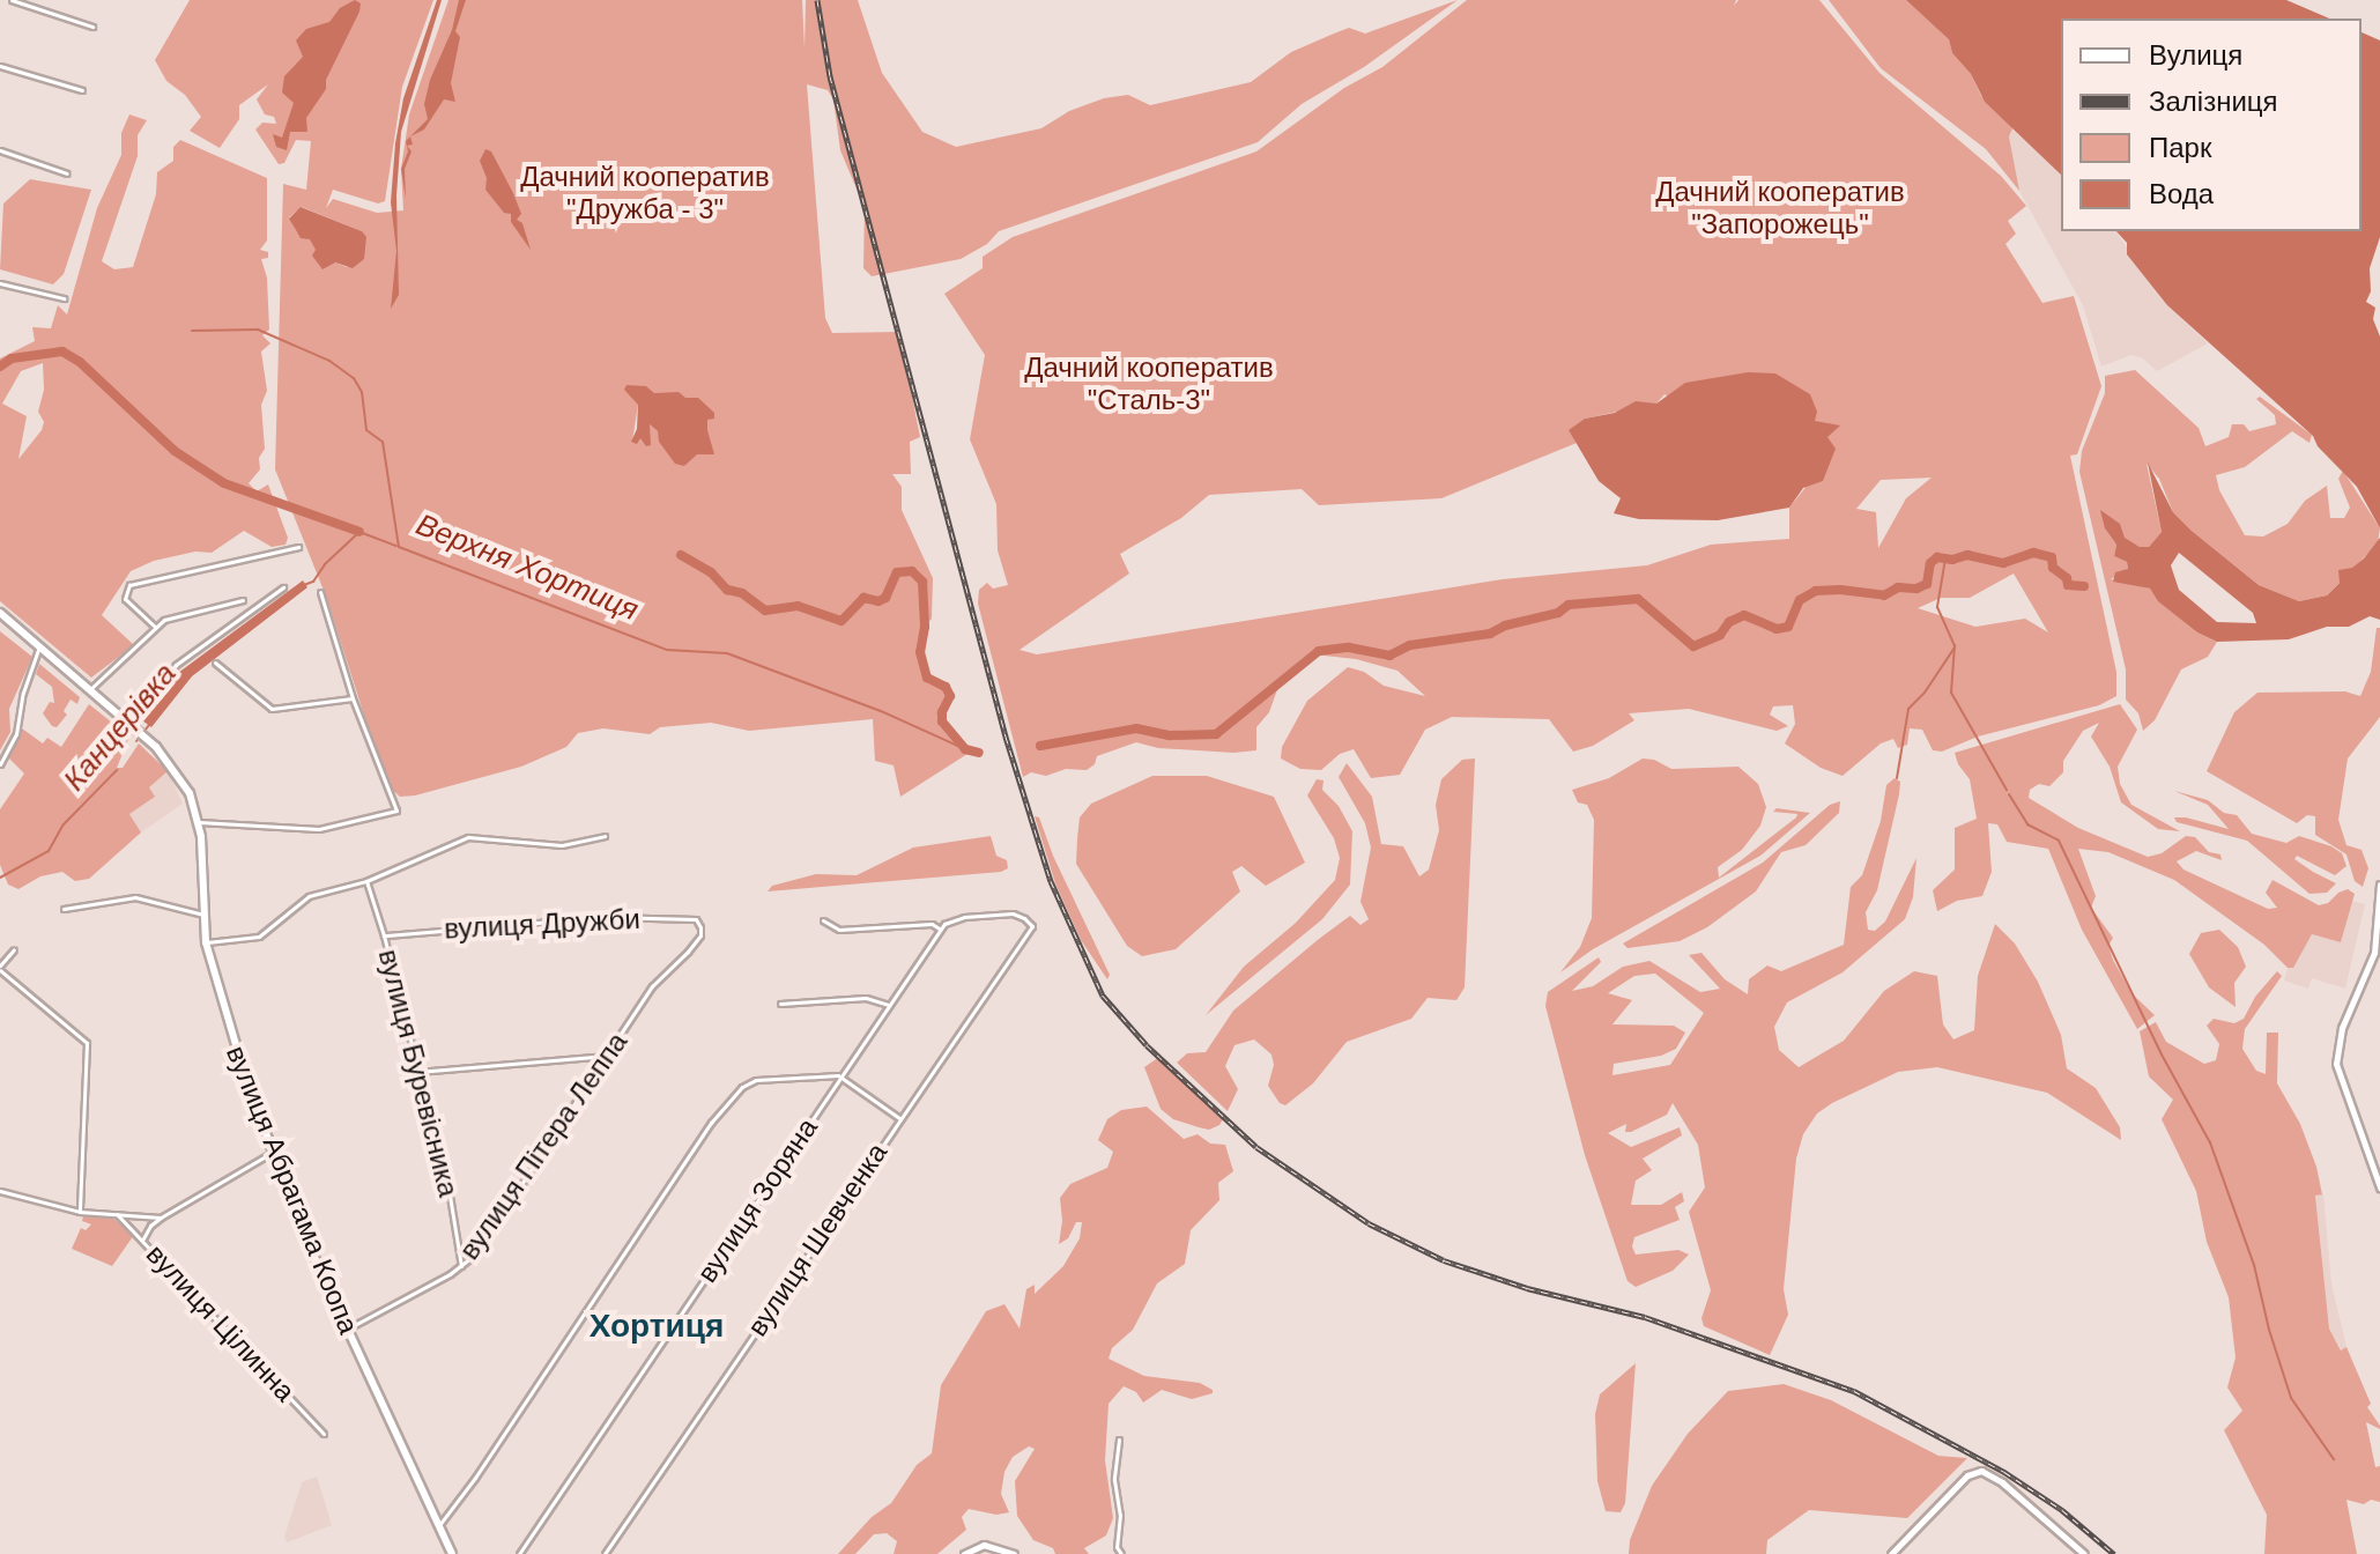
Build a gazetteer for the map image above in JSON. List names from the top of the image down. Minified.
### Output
{"streets":{"main road":["вулиця Абрагама Коопа"],"street":["вулиця Дружби","вулиця Буревісника","вулиця Пітера Леппа","вулиця Зоряна","вулиця Шевченка","вулиця Цілинна"]},"crossings":[["вулиця Дружби","вулиця Буревісника"],["вулиця Дружби","вулиця Пітера Леппа"],["вулиця Буревісника","вулиця Пітера Леппа"],["вулиця Пітера Леппа","вулиця Абрагама Коопа"],["вулиця Зоряна","вулиця Шевченка"]],"districts":["Хортиця"],"water":["Верхня Хортиця","Канцерівка"],"parks":["Дачний кооператив \"Дружба - 3\"","Дачний кооператив \"Запорожець\"","Дачний кооператив \"Сталь-3\""],"legend":["Вулиця","Залізниця","Парк","Вода"]}
